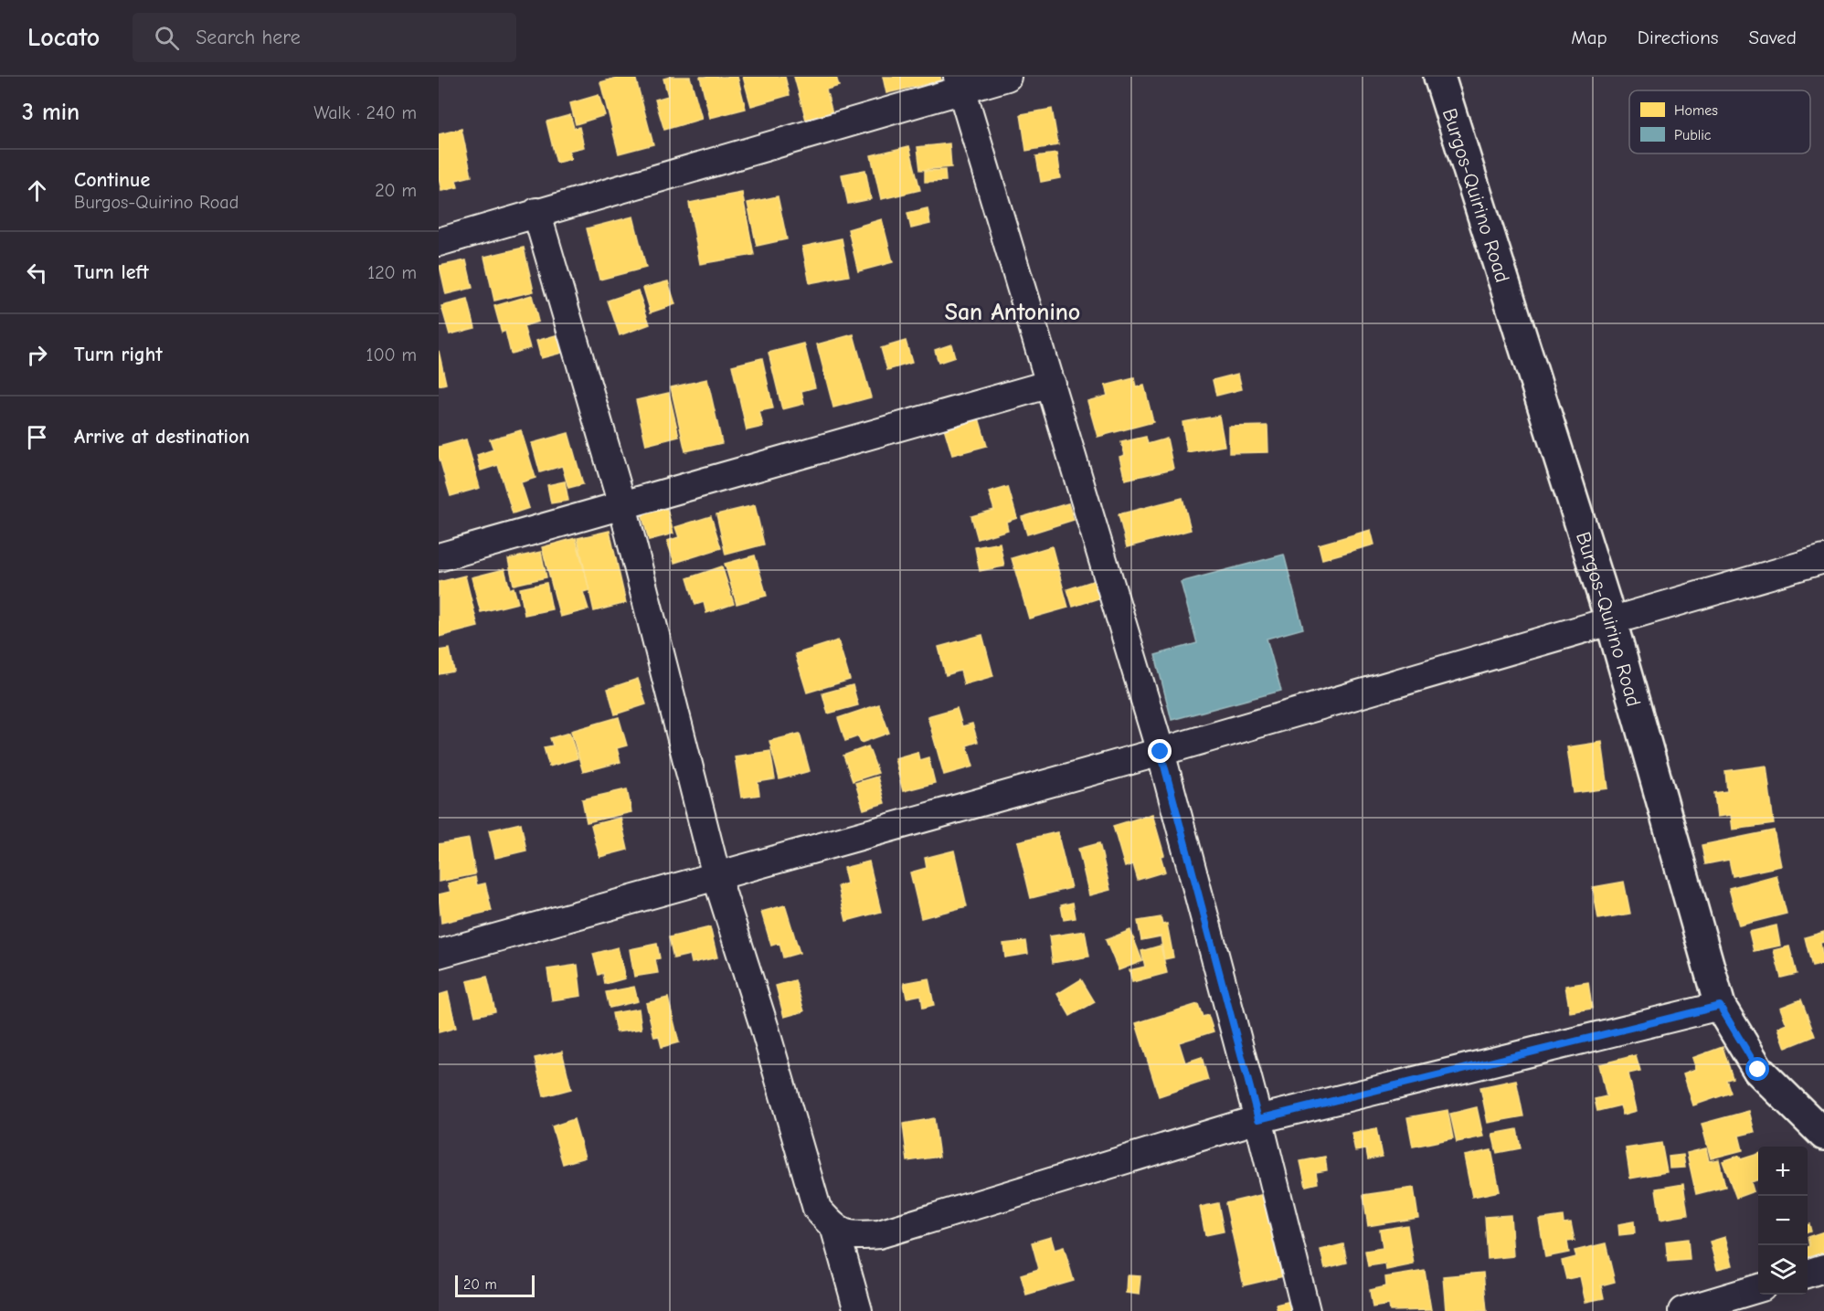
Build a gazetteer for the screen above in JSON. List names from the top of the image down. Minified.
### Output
{"streets":{"street":["Burgos-Quirino Road"]},"districts":["San Antonino"],"legend":["Homes","Public"],"scale_bar":"20 m","page":{"header":"Locato","search":"Search here","nav":["Map","Directions","Saved"],"heading":["3 min","Walk · 240 m"],"list":[["Continue","Burgos-Quirino Road","20 m"],["Turn left","120 m"],["Turn right","100 m"],"Arrive at destination"],"map_buttons":["+","−"],"scale":"20 m"}}
